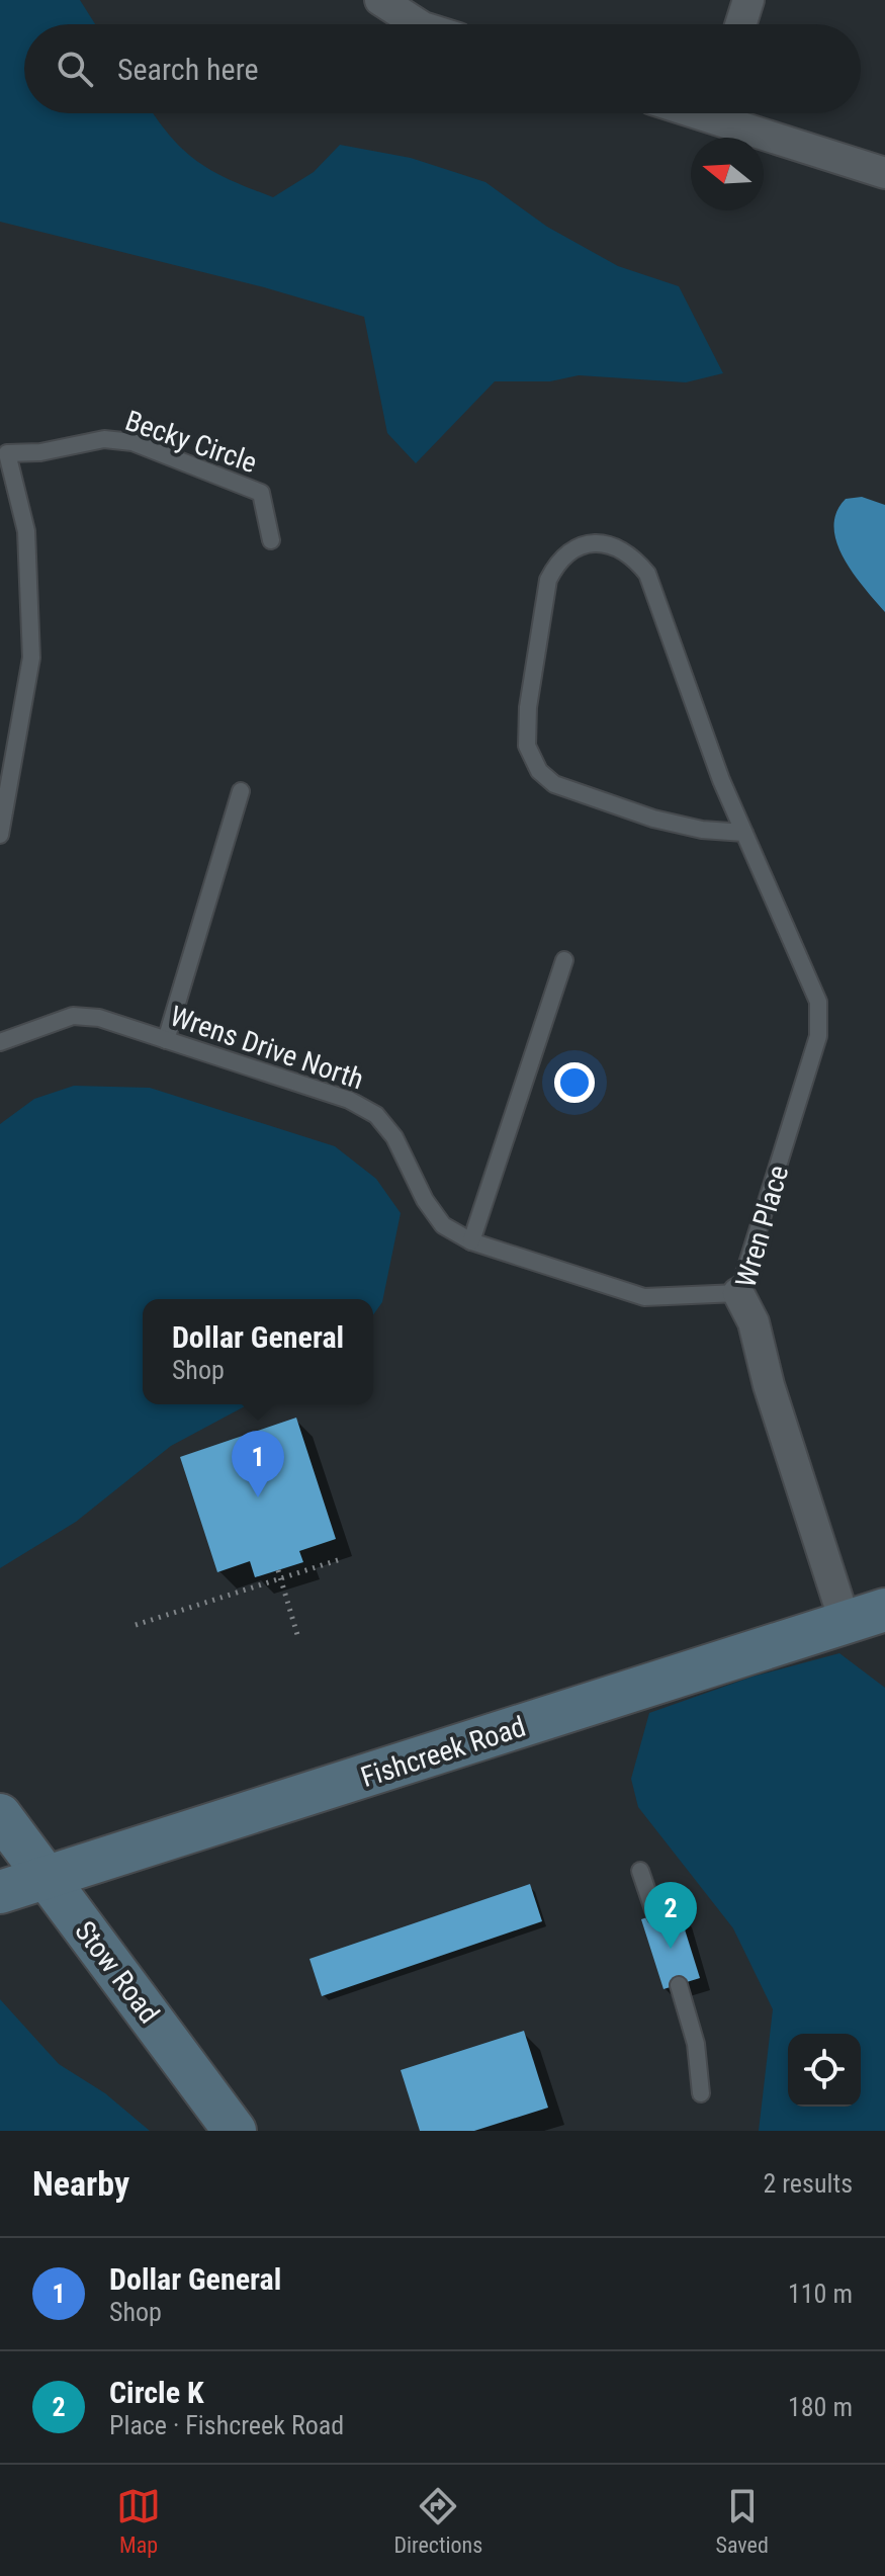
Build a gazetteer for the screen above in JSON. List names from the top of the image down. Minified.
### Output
{"streets":{"main road":["Fishcreek Road","Stow Road"],"street":["Wren Place"],"lane":["Becky Circle","Wrens Drive North"]},"crossings":[["Wrens Drive North","Wren Place"],["Wren Place","Fishcreek Road"],["Fishcreek Road","Stow Road"]],"north":"left","page":{"search":"Search here","popup":["Dollar General","Shop"],"pins":["1","2"],"heading":["Nearby","2 results"],"list":[{"mark":"1","name":"Dollar General","note":"Shop","value":"110 m"},{"mark":"2","name":"Circle K","note":"Place · Fishcreek Road","value":"180 m"}],"nav":["Map","Directions","Saved"]}}
